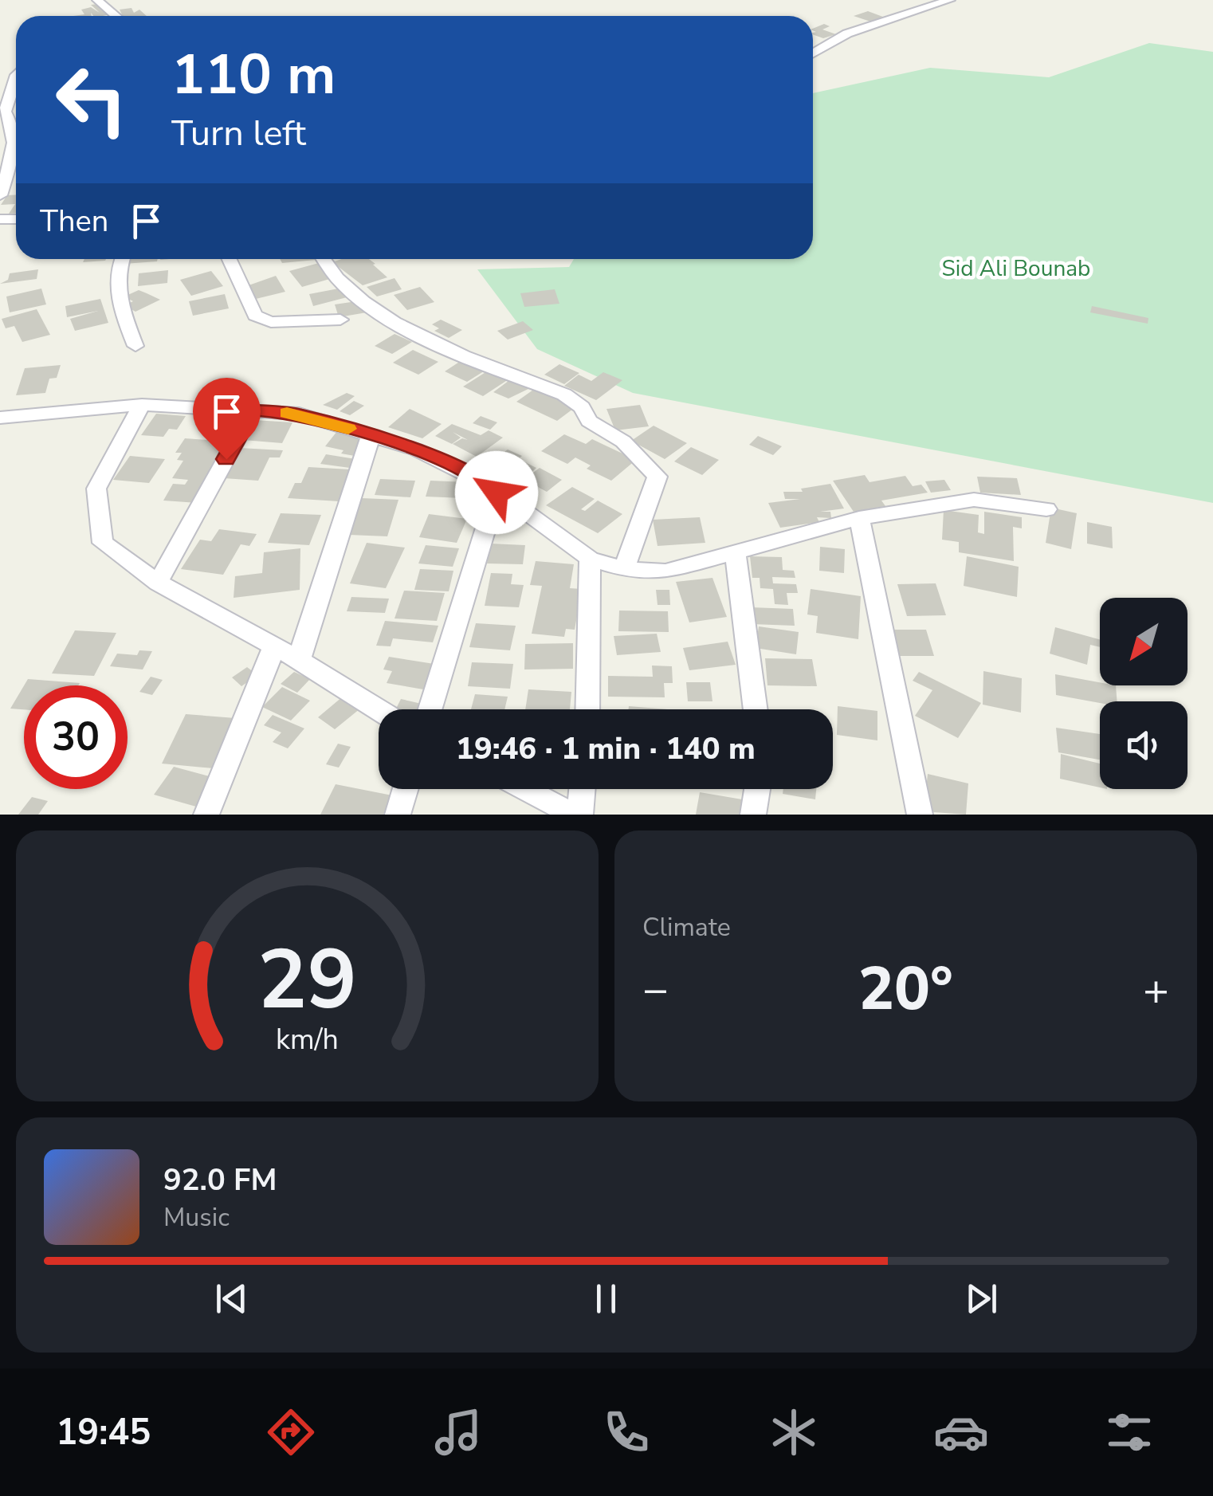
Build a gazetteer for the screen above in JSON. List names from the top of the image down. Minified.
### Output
{"parks":["Sid Ali Bounab"],"north":"bottom left","page":{"turn":["110 m","Turn left"],"then":"Then","limit":"30","trip":"19:46 · 1 min · 140 m","tile":"Climate","heat":["−","20°","+"],"song":["92.0 FM","Music"],"tabs":"19:45","gauge":["29","km/h"]}}
